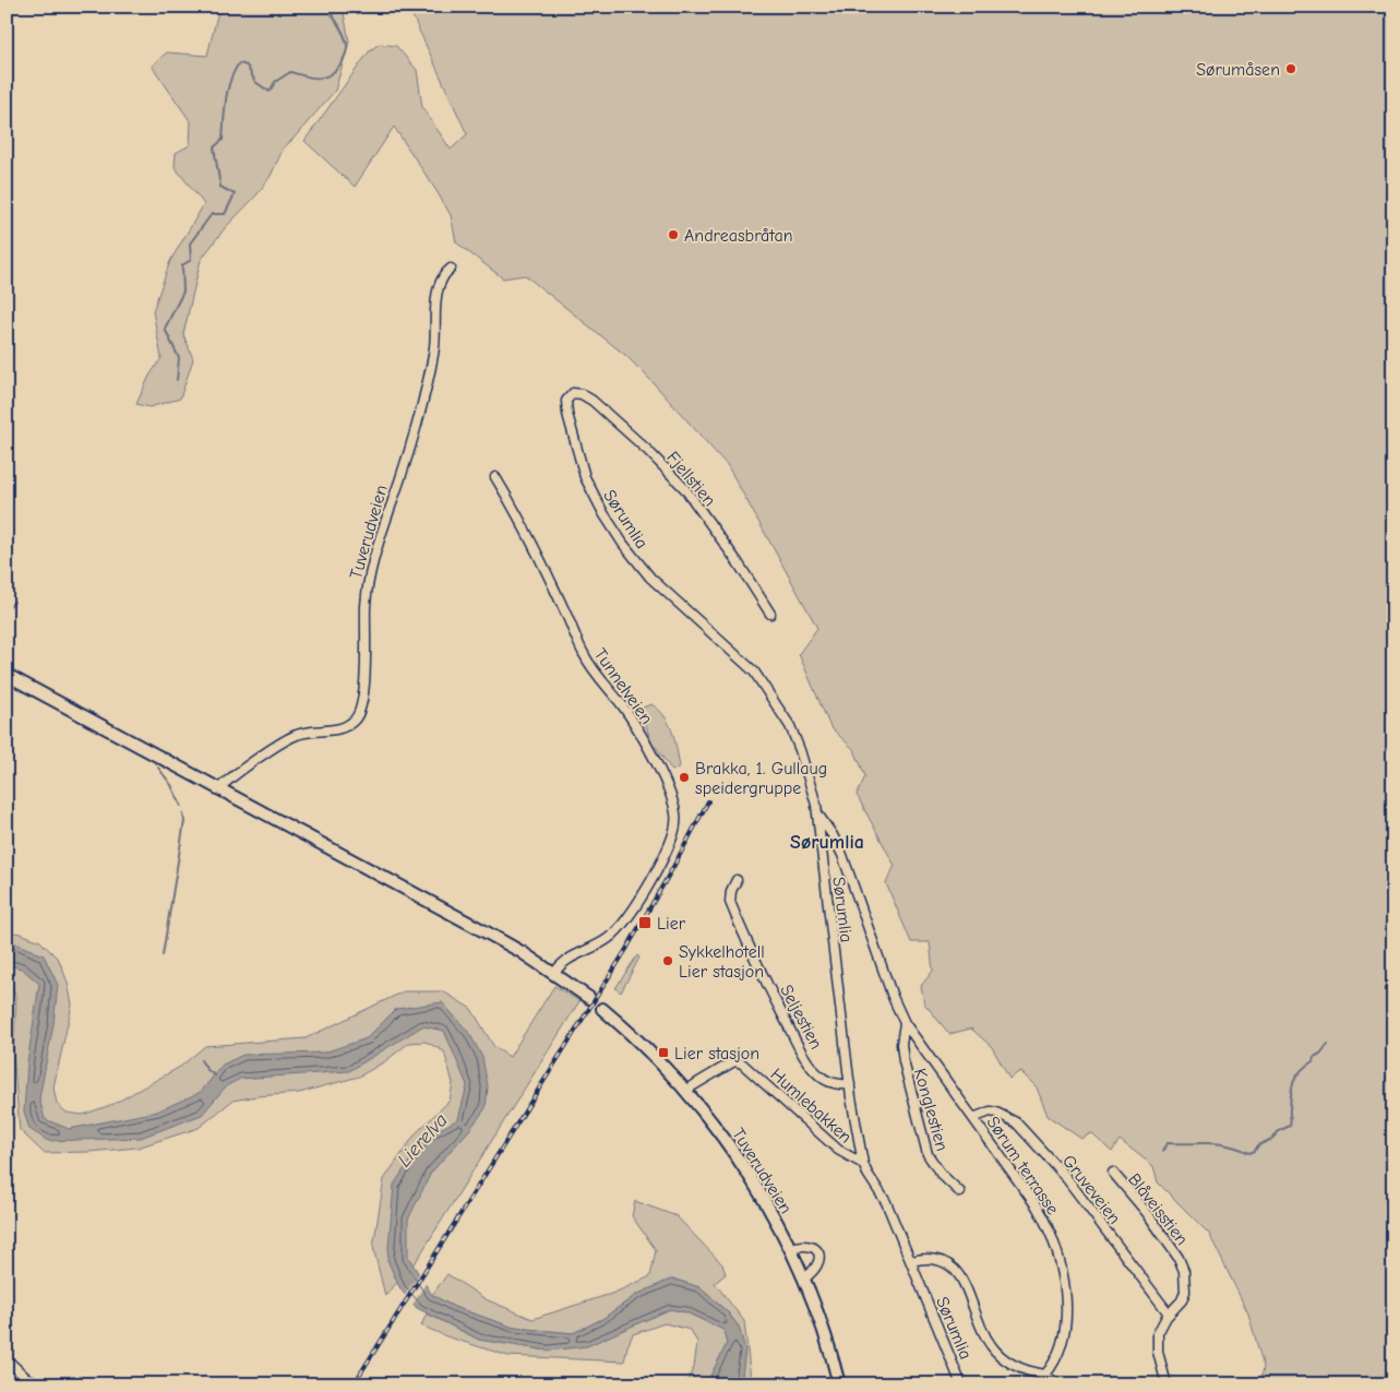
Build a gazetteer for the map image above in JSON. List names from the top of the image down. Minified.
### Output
{"streets":{"main road":["Tuverudveien"],"street":["Fjellstien","Sørumlia","Tunnelveien","Seljestien","Humlebakken","Konglestien","Sørum terrasse","Gruveveien","Blåveisstien"]},"crossings":[["Fjellstien","Sørumlia"],["Sørumlia","Seljestien"],["Sørumlia","Humlebakken"],["Sørumlia","Sørum terrasse"],["Tuverudveien","Humlebakken"],["Konglestien","Sørum terrasse"],["Sørum terrasse","Gruveveien"],["Gruveveien","Blåveisstien"]],"districts":["Sørumlia"],"water":["Lierelva"],"places":{"other":["Sørumåsen","Andreasbråtan","Brakka, 1. Gullaug speidergruppe","Sykkelhotell Lier stasjon"],"transit":["Lier","Lier stasjon"]}}
